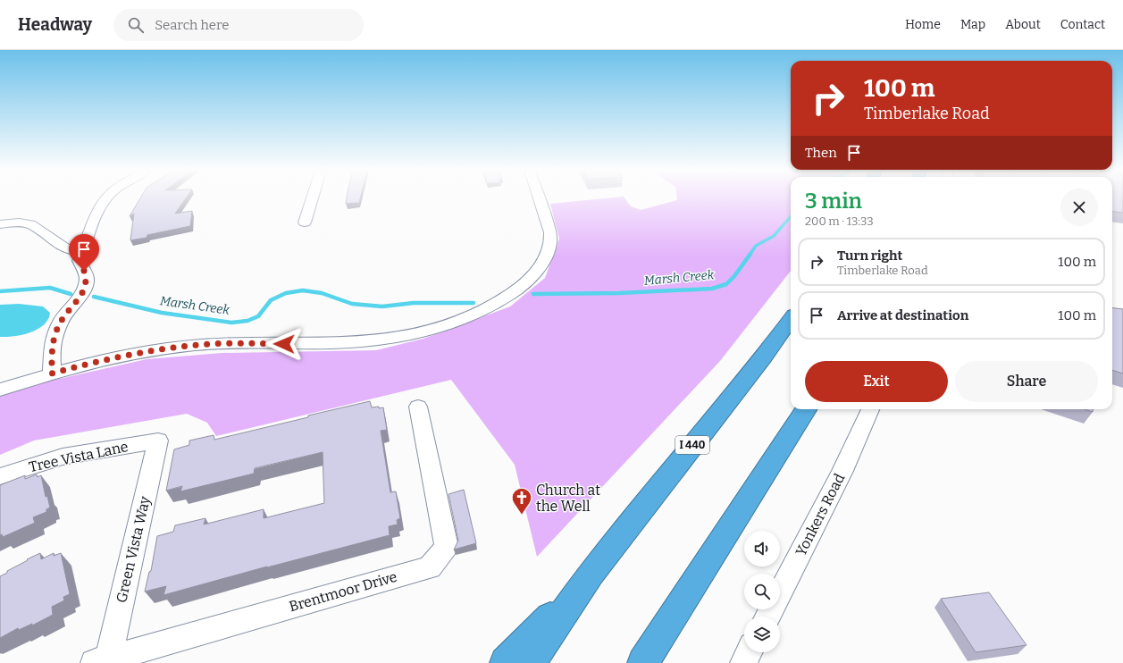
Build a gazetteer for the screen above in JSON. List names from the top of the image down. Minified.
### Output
{"streets":{"highway":["I 440"],"street":["Tree Vista Lane","Yonkers Road","Green Vista Way","Brentmoor Drive"]},"crossings":[["Tree Vista Lane","Green Vista Way"],["Green Vista Way","Brentmoor Drive"]],"water":["Marsh Creek"],"places":{"church":["Church at the Well"]},"page":{"header":"Headway","search":"Search here","nav":["Home","Map","About","Contact"],"turn":["100 m","Timberlake Road"],"then":"Then","heading":["3 min","200 m · 13:33"],"list":[{"name":"Turn right","note":"Timberlake Road","value":"100 m"},{"name":"Arrive at destination","value":"100 m"}],"buttons":["Exit","Share"]}}
